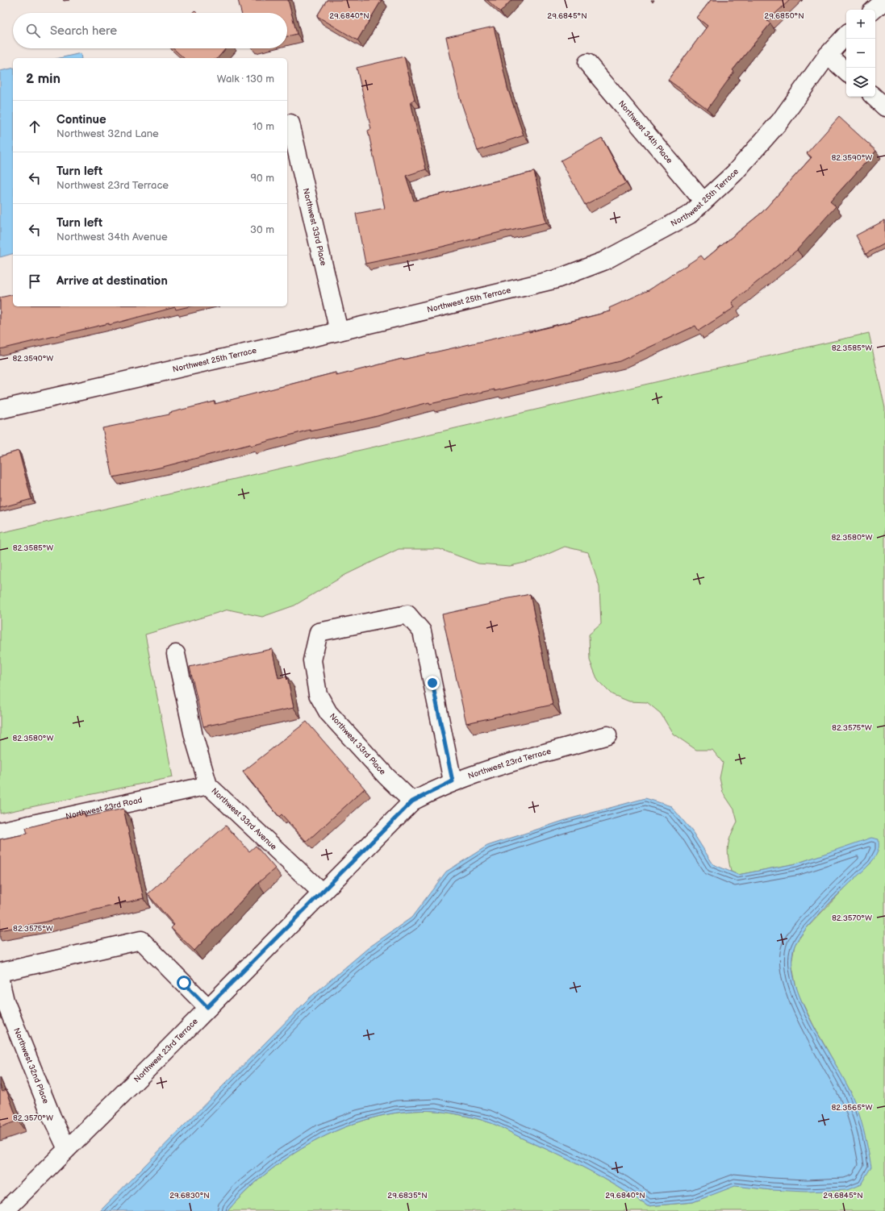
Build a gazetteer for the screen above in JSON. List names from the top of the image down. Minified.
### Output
{"streets":{"street":["Northwest 34th Place","Northwest 25th Terrace","Northwest 33rd Place","Northwest 23rd Terrace","Northwest 23rd Road","Northwest 33rd Avenue","Northwest 32nd Place"]},"crossings":[["Northwest 34th Place","Northwest 25th Terrace"],["Northwest 25th Terrace","Northwest 33rd Place"],["Northwest 33rd Place","Northwest 23rd Terrace"],["Northwest 23rd Terrace","Northwest 33rd Avenue"],["Northwest 23rd Terrace","Northwest 32nd Place"],["Northwest 23rd Road","Northwest 33rd Avenue"]],"page":{"map_buttons":["+","−"],"search":"Search here","heading":["2 min","Walk · 130 m"],"list":[["Continue","Northwest 32nd Lane","10 m"],["Turn left","Northwest 23rd Terrace","90 m"],["Turn left","Northwest 34th Avenue","30 m"],"Arrive at destination"]},"coordinates":["29.6840°N","29.6845°N","29.6850°N","82.3590°W","82.3585°W","82.3580°W","82.3575°W","82.3570°W","82.3565°W","29.6830°N","29.6835°N"]}
